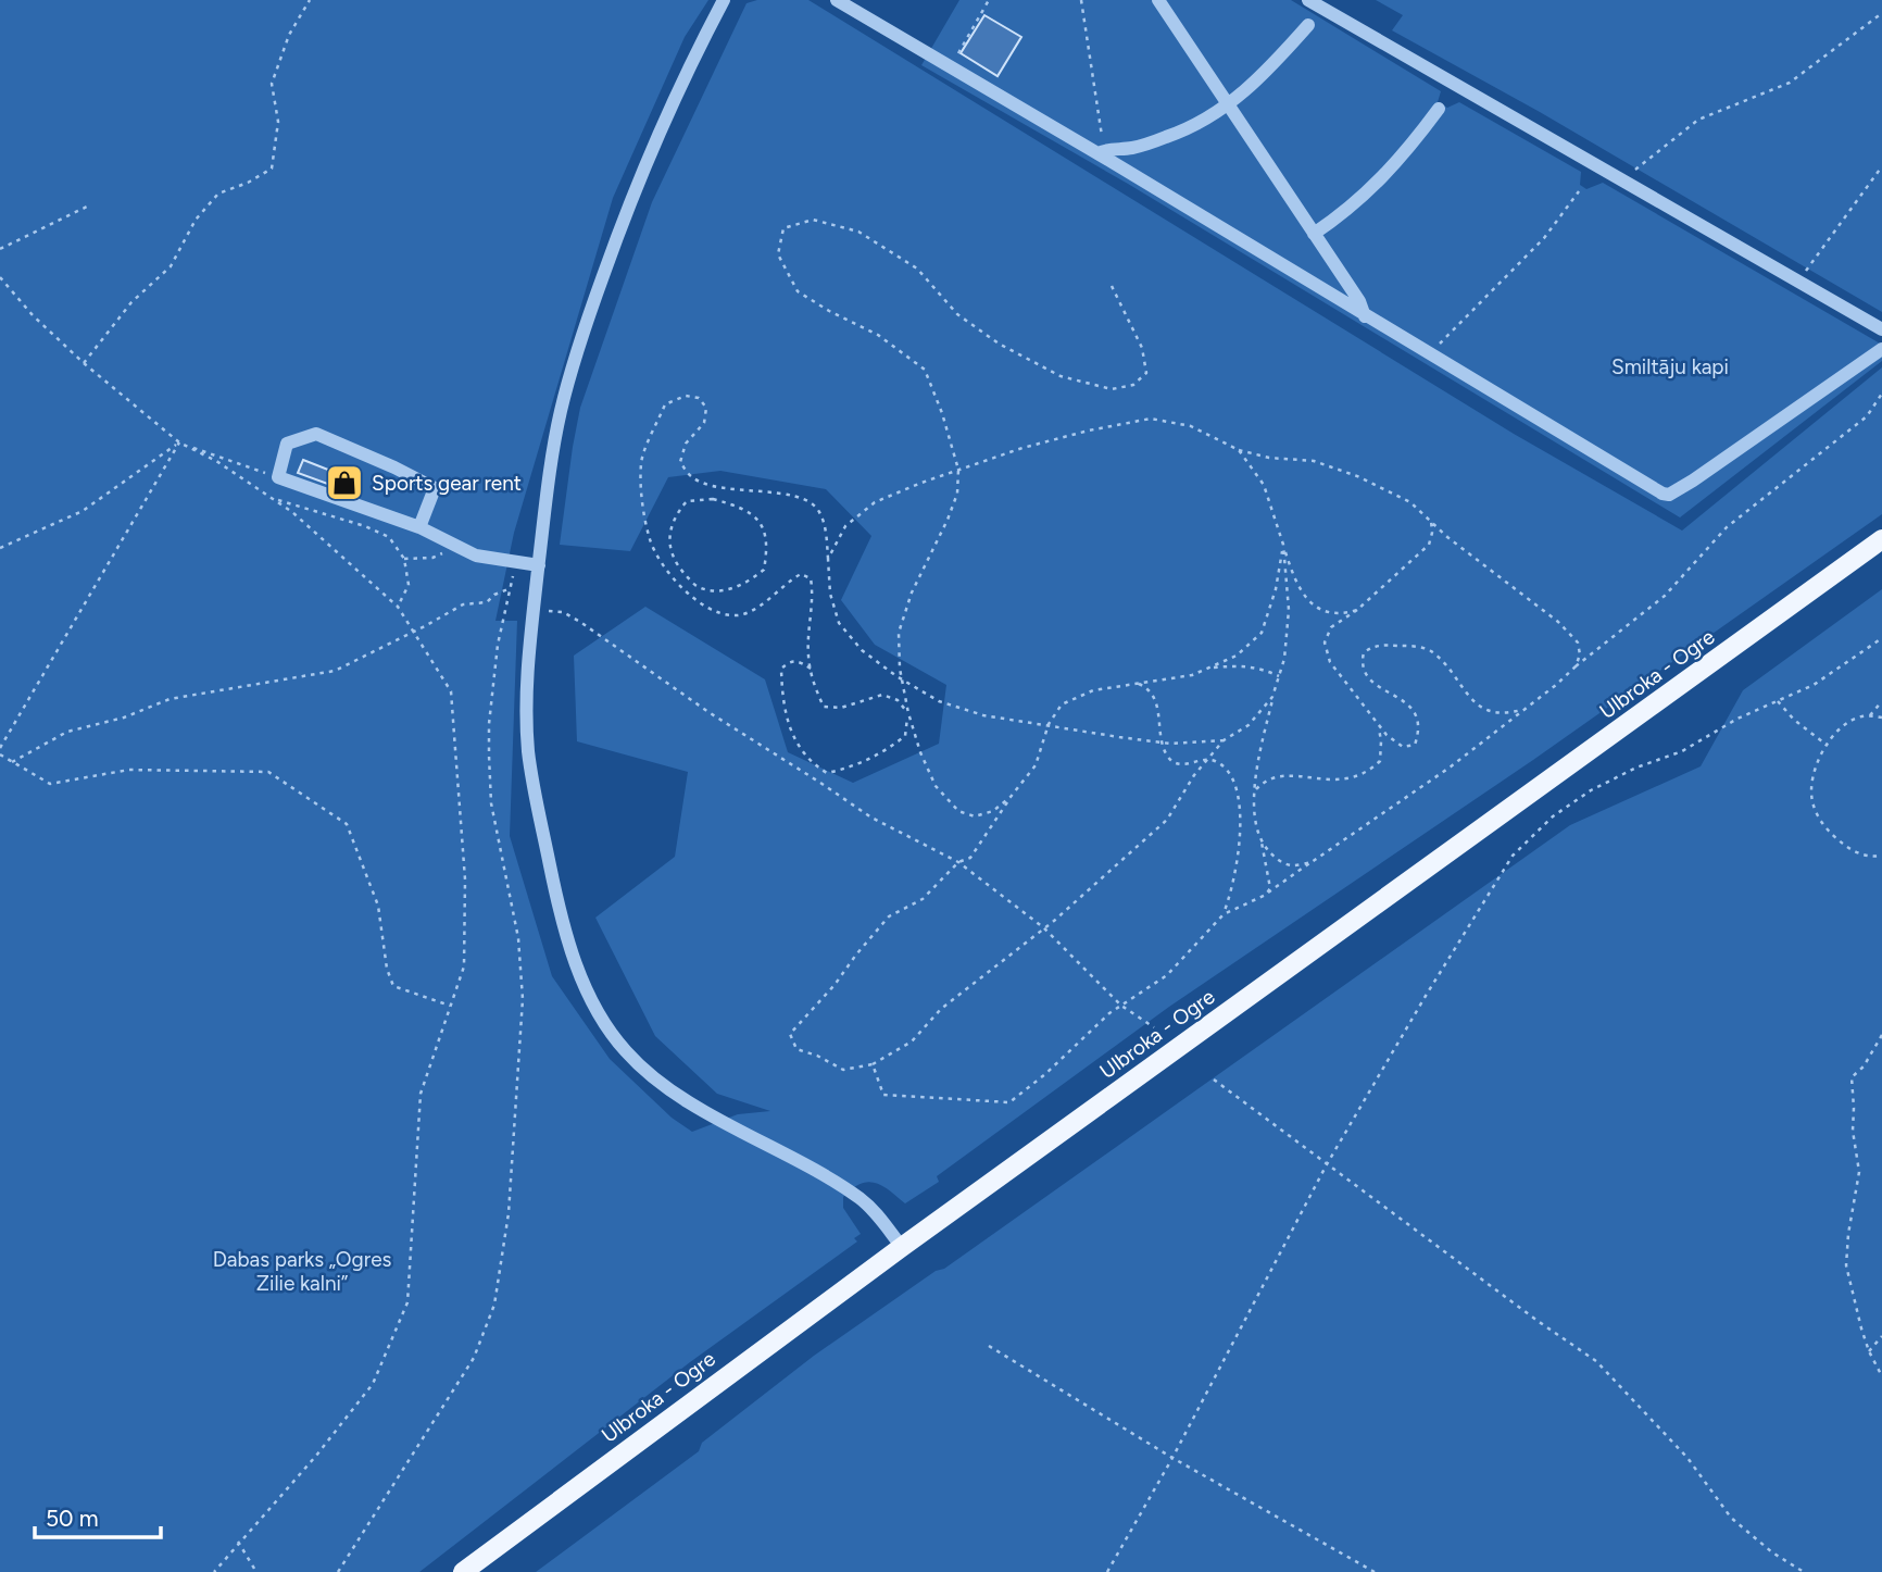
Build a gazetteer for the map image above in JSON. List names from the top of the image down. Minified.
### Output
{"streets":{"main road":["Ulbroka - Ogre"]},"parks":["Smiltāju kapi","Dabas parks „Ogres Zilie kalni”"],"places":{"shop":["Sports gear rent"]},"scale_bar":"50 m"}
